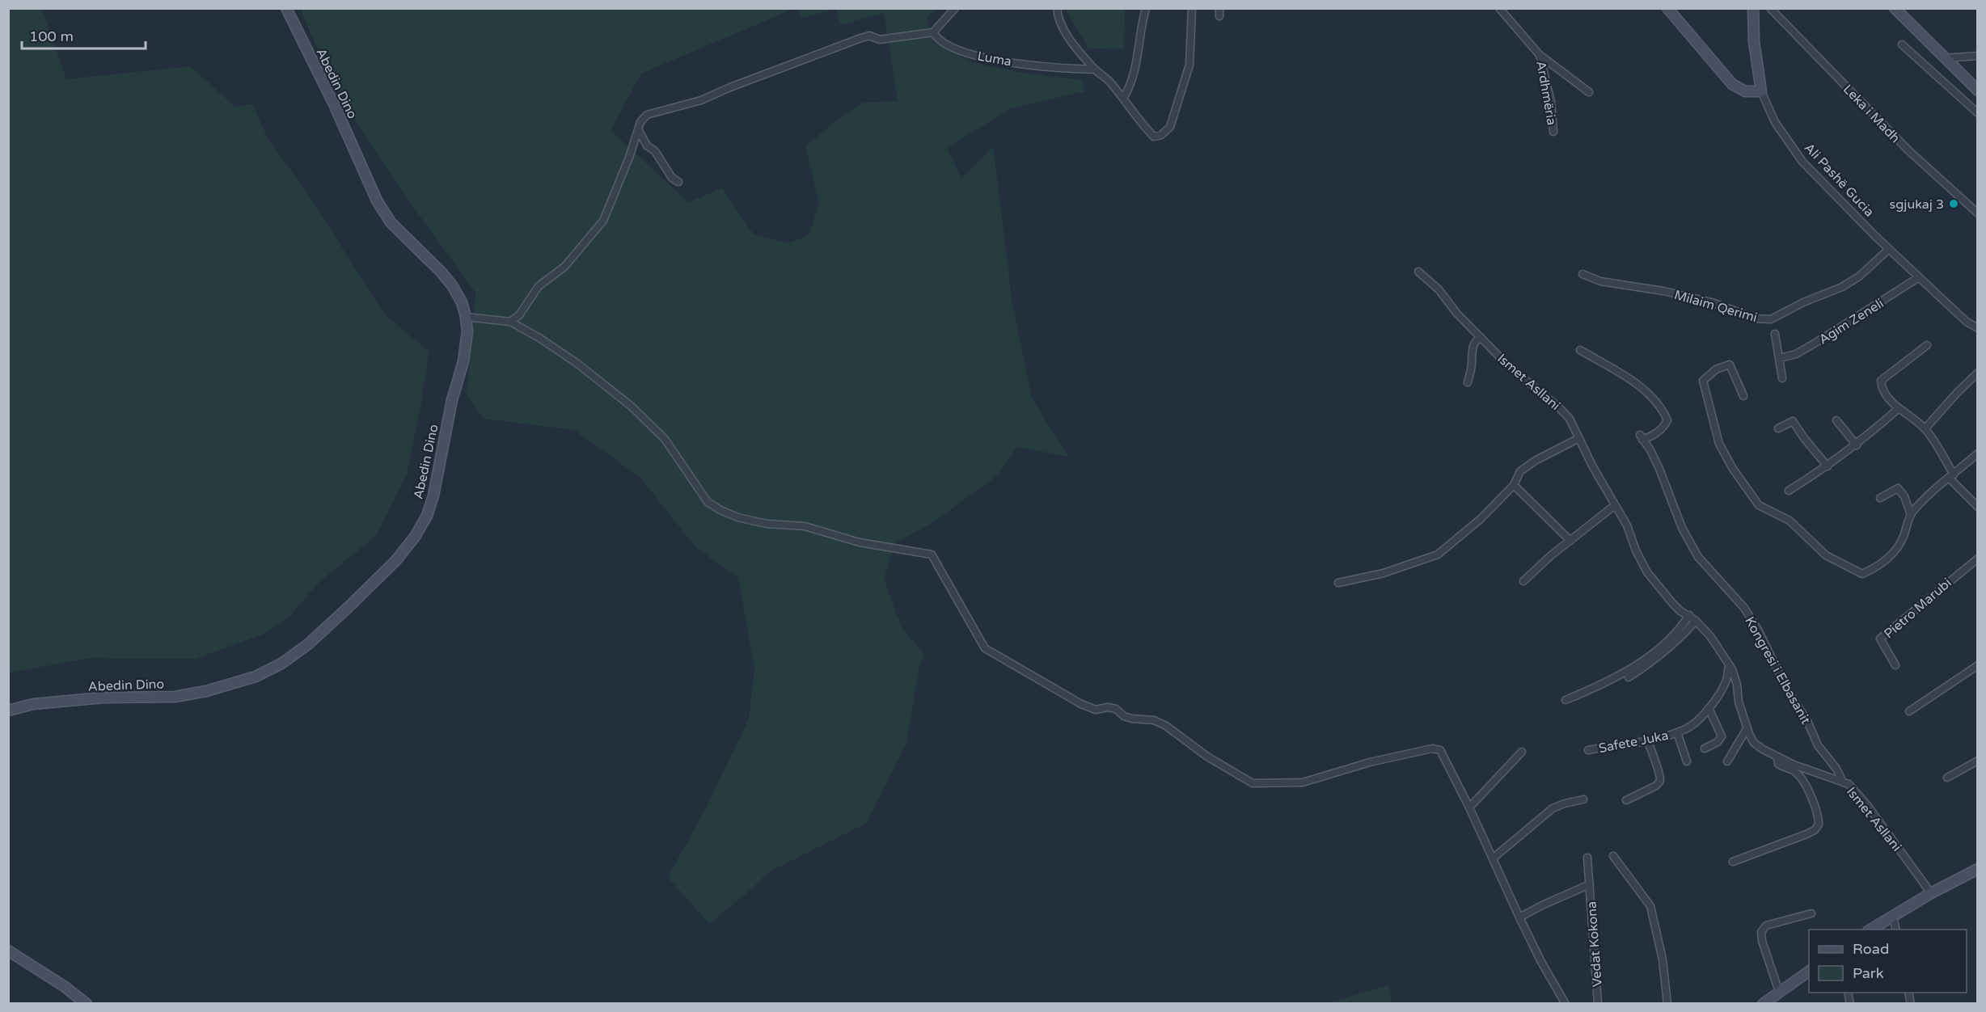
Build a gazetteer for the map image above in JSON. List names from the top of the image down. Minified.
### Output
{"streets":{"street":["Luma","Abedin Dino","Ardhmëria","Leka i Madh","Ali Pashë Gucia","Milaim Qerimi","Agim Zeneli","Ismet Asllani","Pietro Marubi","Kongresi i Elbasanit","Safete Juka","Vedat Kokona"]},"crossings":[["Ali Pashë Gucia","Milaim Qerimi"],["Ali Pashë Gucia","Agim Zeneli"],["Ismet Asllani","Kongresi i Elbasanit"],["Ismet Asllani","Safete Juka"]],"places":["sgjukaj 3"],"legend":["Road","Park"],"scale_bar":"100 m"}
